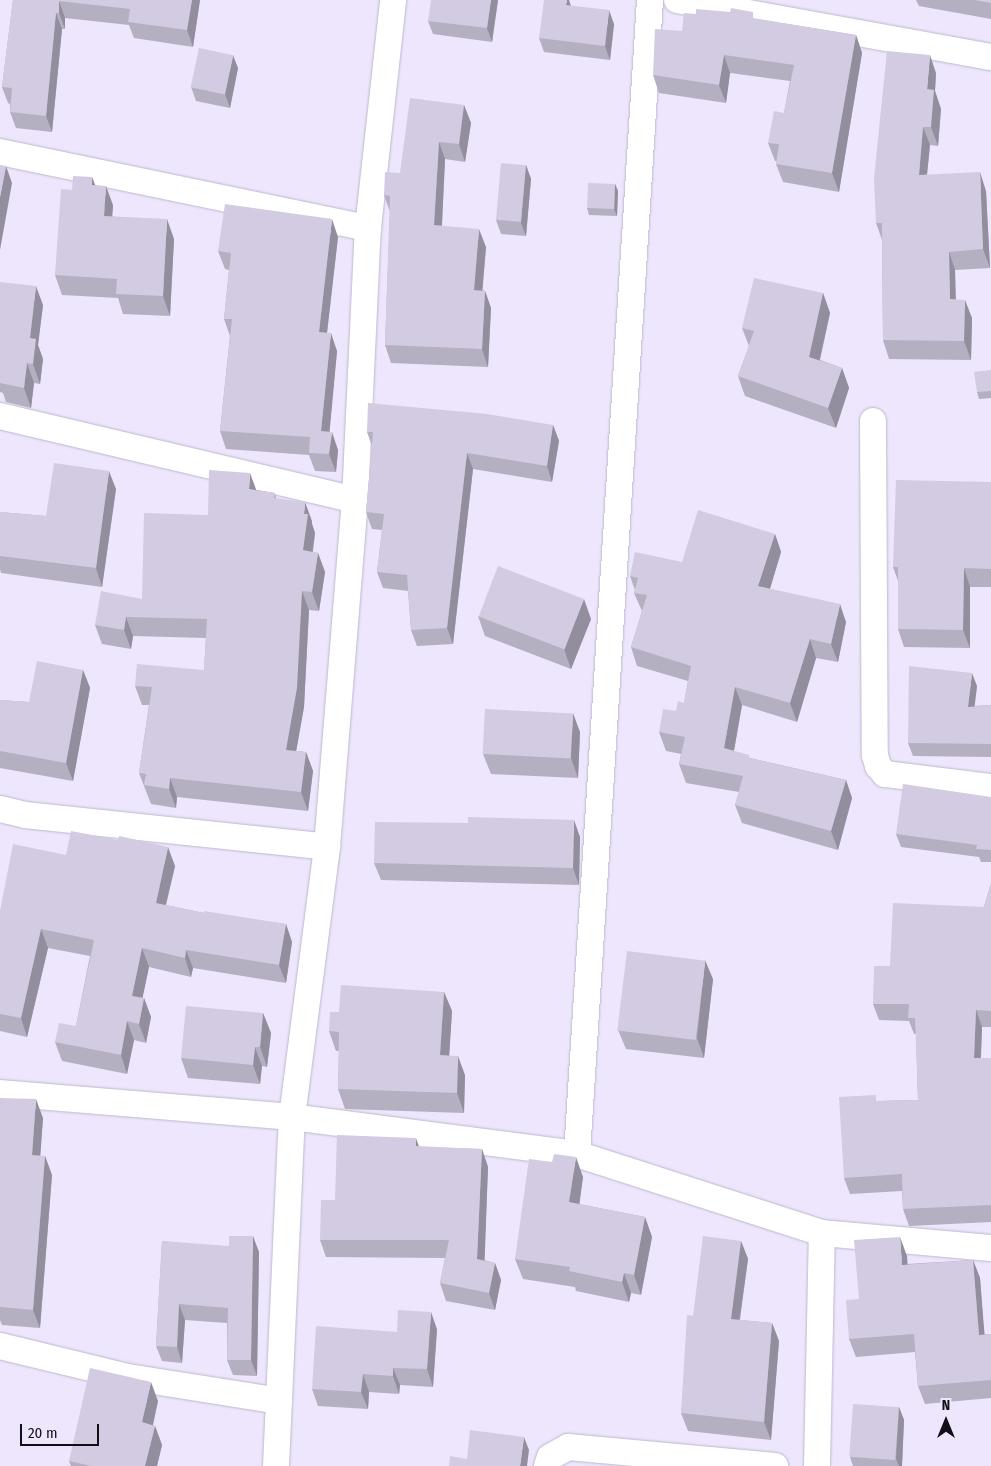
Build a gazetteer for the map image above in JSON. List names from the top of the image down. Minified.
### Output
{"scale_bar":"20 m","north":"top"}
